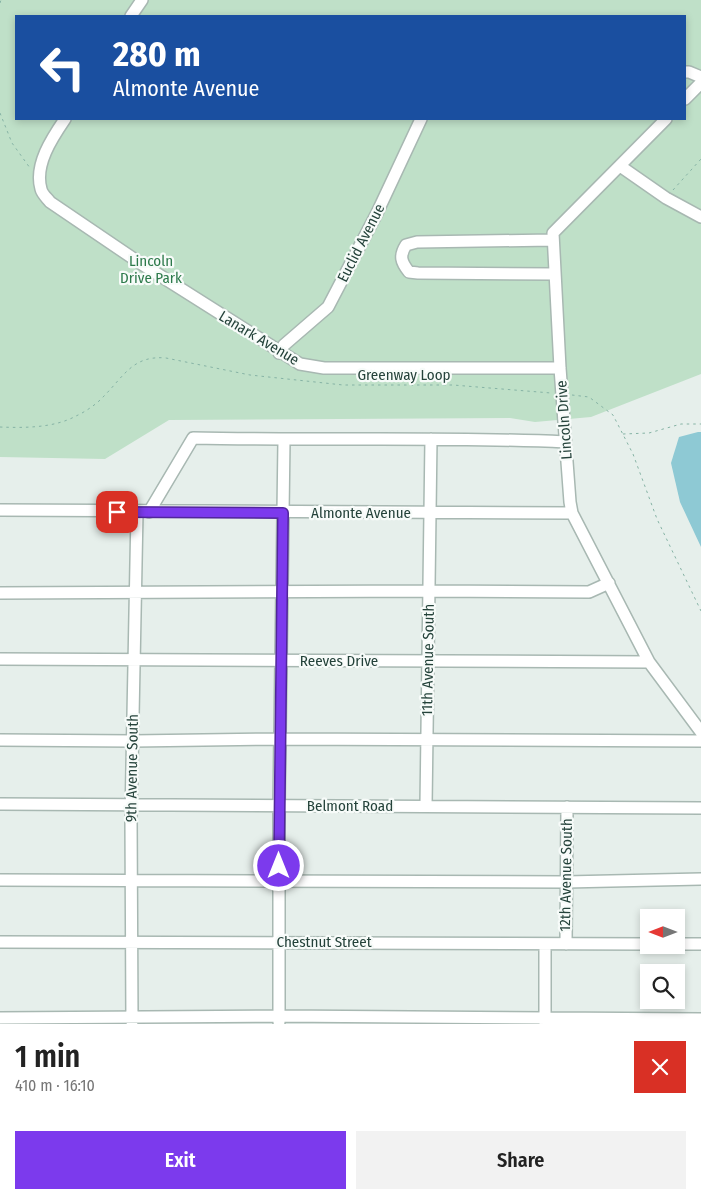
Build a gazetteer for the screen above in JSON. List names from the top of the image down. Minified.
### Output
{"streets":{"street":["Euclid Avenue","Lanark Avenue","Lincoln Drive","Almonte Avenue","11th Avenue South","Reeves Drive","9th Avenue South","Belmont Road","12th Avenue South","Chestnut Street"],"path":["Greenway Loop"]},"crossings":[["Euclid Avenue","Lanark Avenue"],["Lanark Avenue","Lincoln Drive"],["Greenway Loop","Lincoln Drive"],["Lincoln Drive","Almonte Avenue"],["Lincoln Drive","Reeves Drive"],["Almonte Avenue","11th Avenue South"],["Almonte Avenue","9th Avenue South"],["11th Avenue South","Reeves Drive"],["11th Avenue South","Belmont Road"],["Reeves Drive","9th Avenue South"],["9th Avenue South","Belmont Road"],["9th Avenue South","Chestnut Street"],["Belmont Road","12th Avenue South"],["12th Avenue South","Chestnut Street"]],"parks":["Lincoln Drive Park"],"north":"left","page":{"turn":["280 m","Almonte Avenue"],"heading":["1 min","410 m · 16:10"],"buttons":["Exit","Share"]}}
